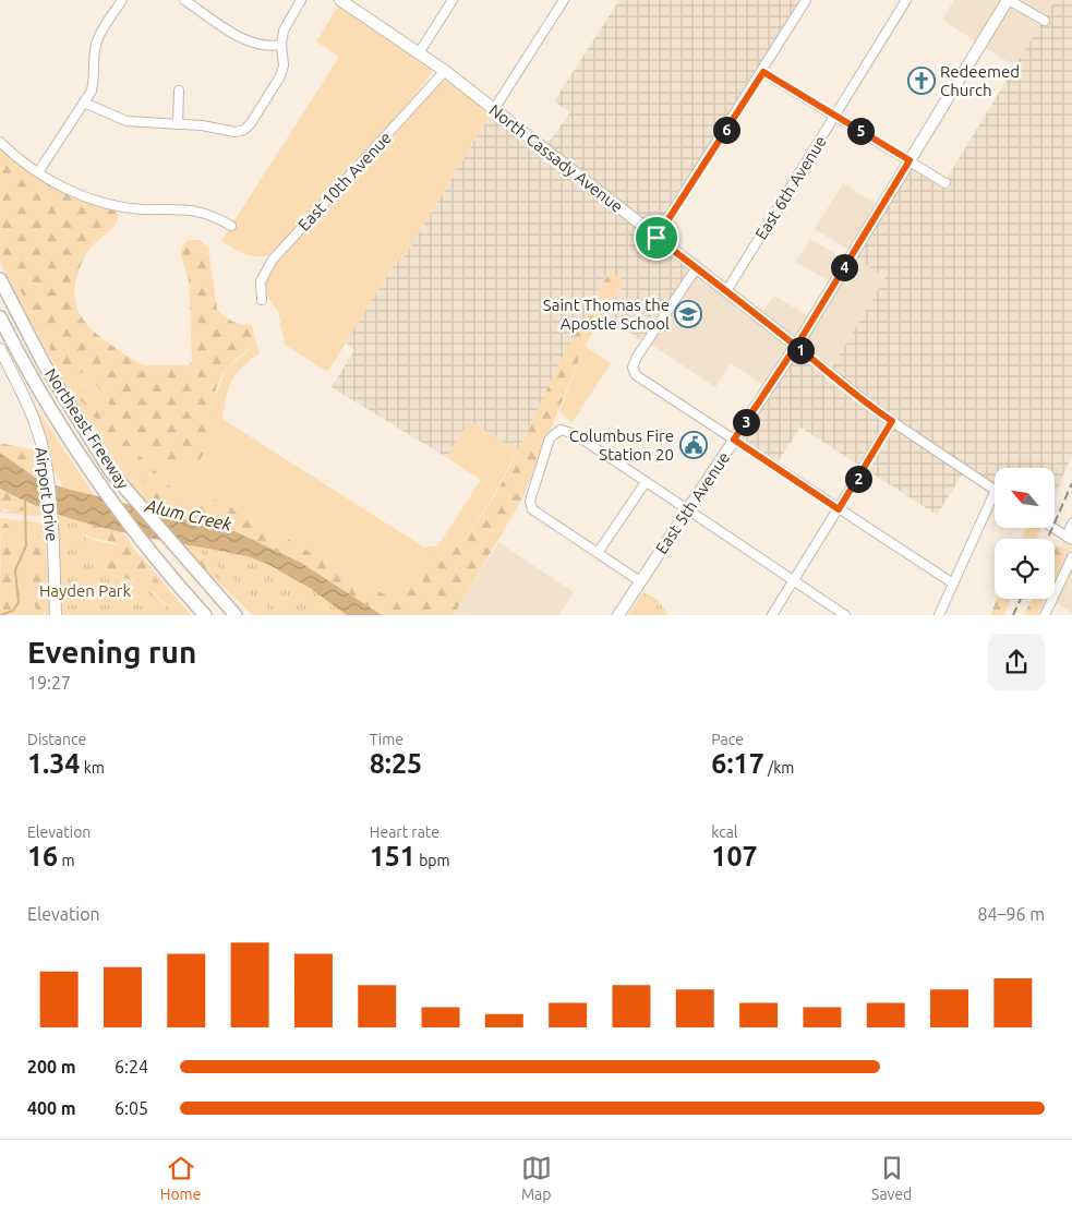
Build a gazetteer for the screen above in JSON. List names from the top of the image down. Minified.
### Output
{"streets":{"highway":["Northeast Freeway"],"main road":["North Cassady Avenue","Airport Drive","East 5th Avenue"],"street":["East 10th Avenue","East 6th Avenue"]},"crossings":[["North Cassady Avenue","East 10th Avenue"],["North Cassady Avenue","East 6th Avenue"],["North Cassady Avenue","East 5th Avenue"]],"water":["Alum Creek"],"parks":["Hayden Park"],"places":{"church":["Redeemed Church"],"school or university":["Saint Thomas the Apostle School"],"public building":["Columbus Fire Station 20"]},"north":"top left","page":{"pins":["6","5","4","1","3","2"],"heading":["Evening run","19:27"],"stats":[["Distance","1.34 km"],["Time","8:25"],["Pace","6:17 /km"],["Elevation","16 m"],["Heart rate","151 bpm"],["kcal","107"]],"chart":["Elevation","84–96 m"],"list":[{"name":"200 m","note":"6:24"},{"name":"400 m","note":"6:05"}],"tabs":["Home","Map","Saved"]}}
